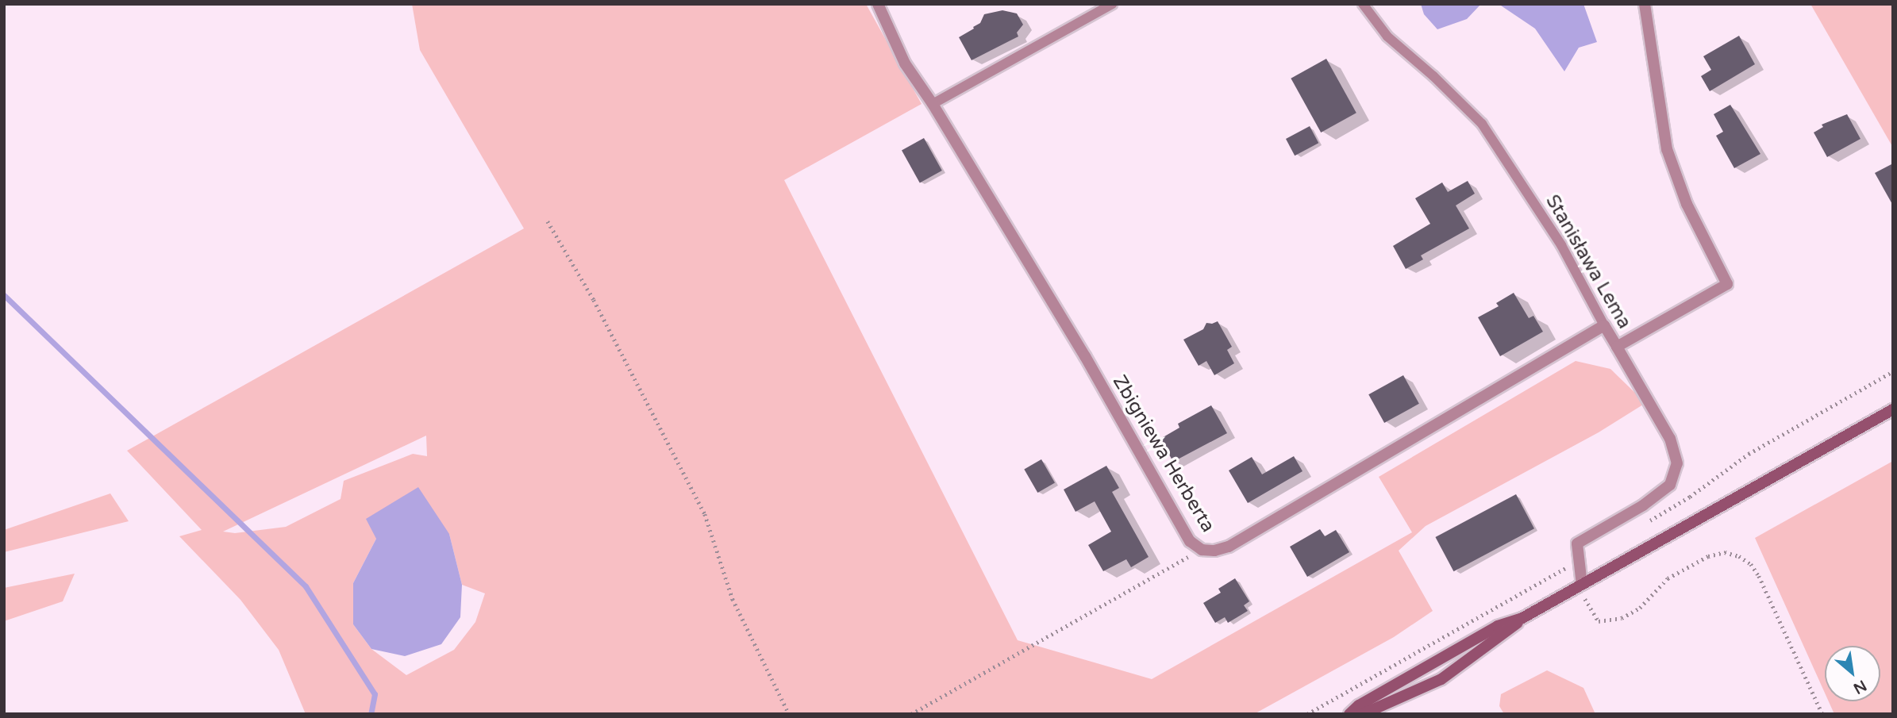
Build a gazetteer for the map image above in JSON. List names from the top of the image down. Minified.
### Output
{"streets":{"street":["Stanisława Lema","Zbigniewa Herberta"]},"crossings":[["Stanisława Lema","Zbigniewa Herberta"]],"north":"bottom right"}
